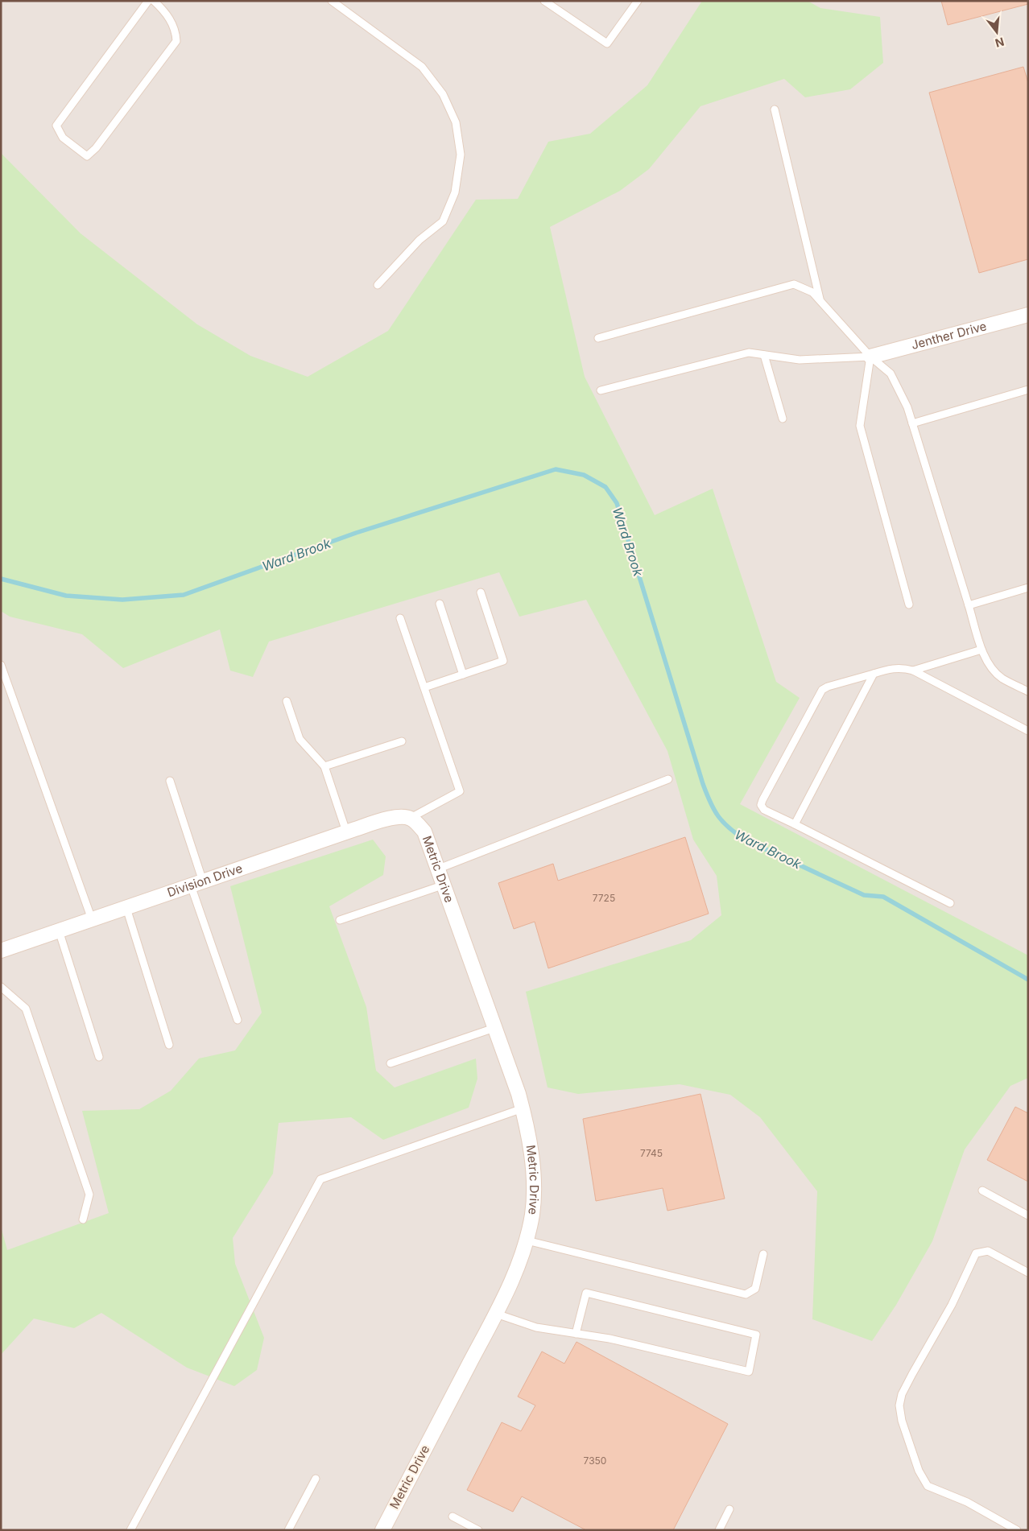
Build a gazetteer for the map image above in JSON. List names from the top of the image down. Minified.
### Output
{"streets":{"street":["Jenther Drive","Metric Drive","Division Drive"]},"crossings":[["Metric Drive","Division Drive"]],"water":["Ward Brook"],"house_numbers":["7725","7745","7350"],"north":"bottom"}
